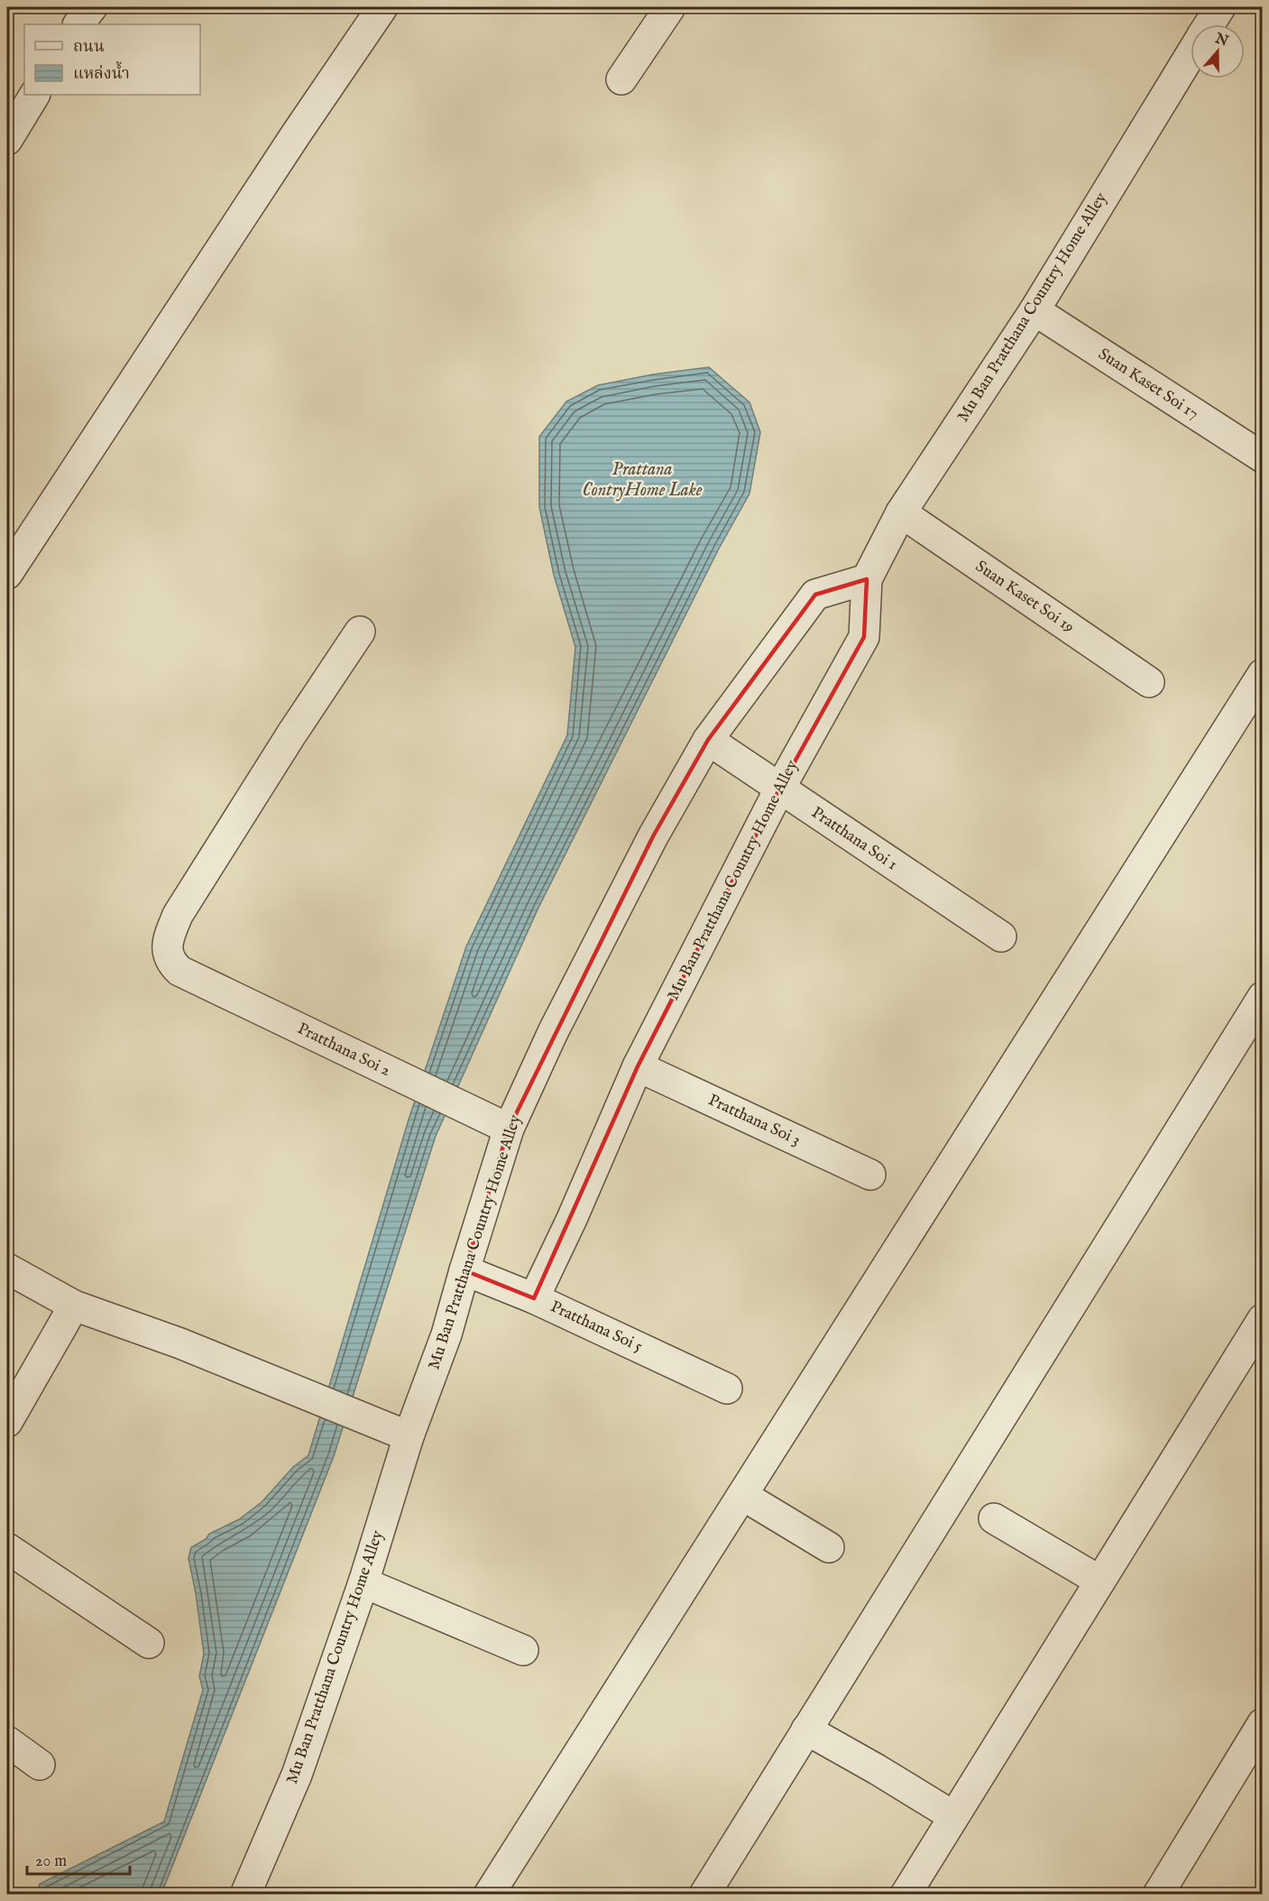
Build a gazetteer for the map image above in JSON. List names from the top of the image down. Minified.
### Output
{"streets":{"street":["Mu Ban Pratthana Country Home Alley","Suan Kaset Soi 17","Suan Kaset Soi 19","Pratthana Soi 1","Pratthana Soi 2","Pratthana Soi 3","Pratthana Soi 5"]},"crossings":[["Mu Ban Pratthana Country Home Alley","Suan Kaset Soi 17"],["Mu Ban Pratthana Country Home Alley","Suan Kaset Soi 19"],["Mu Ban Pratthana Country Home Alley","Pratthana Soi 1"],["Mu Ban Pratthana Country Home Alley","Pratthana Soi 2"],["Mu Ban Pratthana Country Home Alley","Pratthana Soi 3"],["Mu Ban Pratthana Country Home Alley","Pratthana Soi 5"]],"water":["Prattana ContryHome Lake"],"legend":["ถนน","แหล่งน้ำ"],"scale_bar":"20 m","north":"top"}
